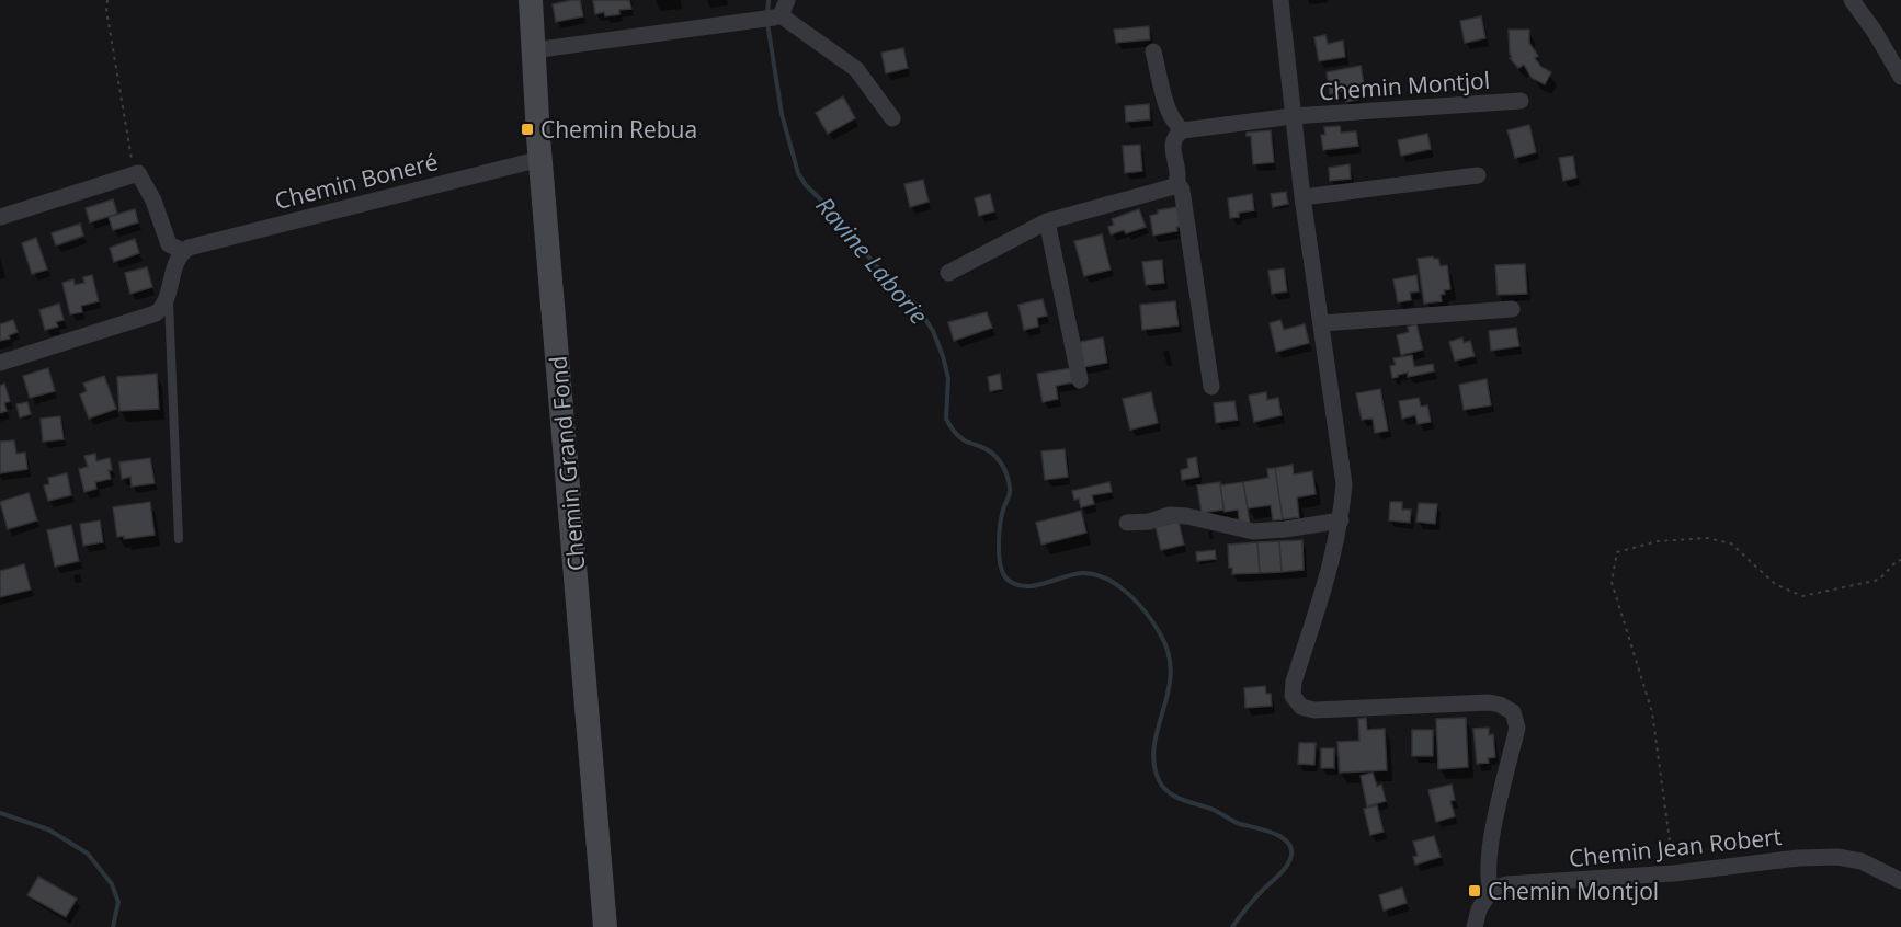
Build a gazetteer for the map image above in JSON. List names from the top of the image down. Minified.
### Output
{"streets":{"street":["Chemin Montjol","Chemin Boneré","Chemin Grand Fond","Chemin Jean Robert"]},"crossings":[["Chemin Montjol","Chemin Jean Robert"],["Chemin Boneré","Chemin Grand Fond"]],"water":["Ravine Laborie"],"places":{"transit":["Chemin Rebua","Chemin Montjol"]}}
